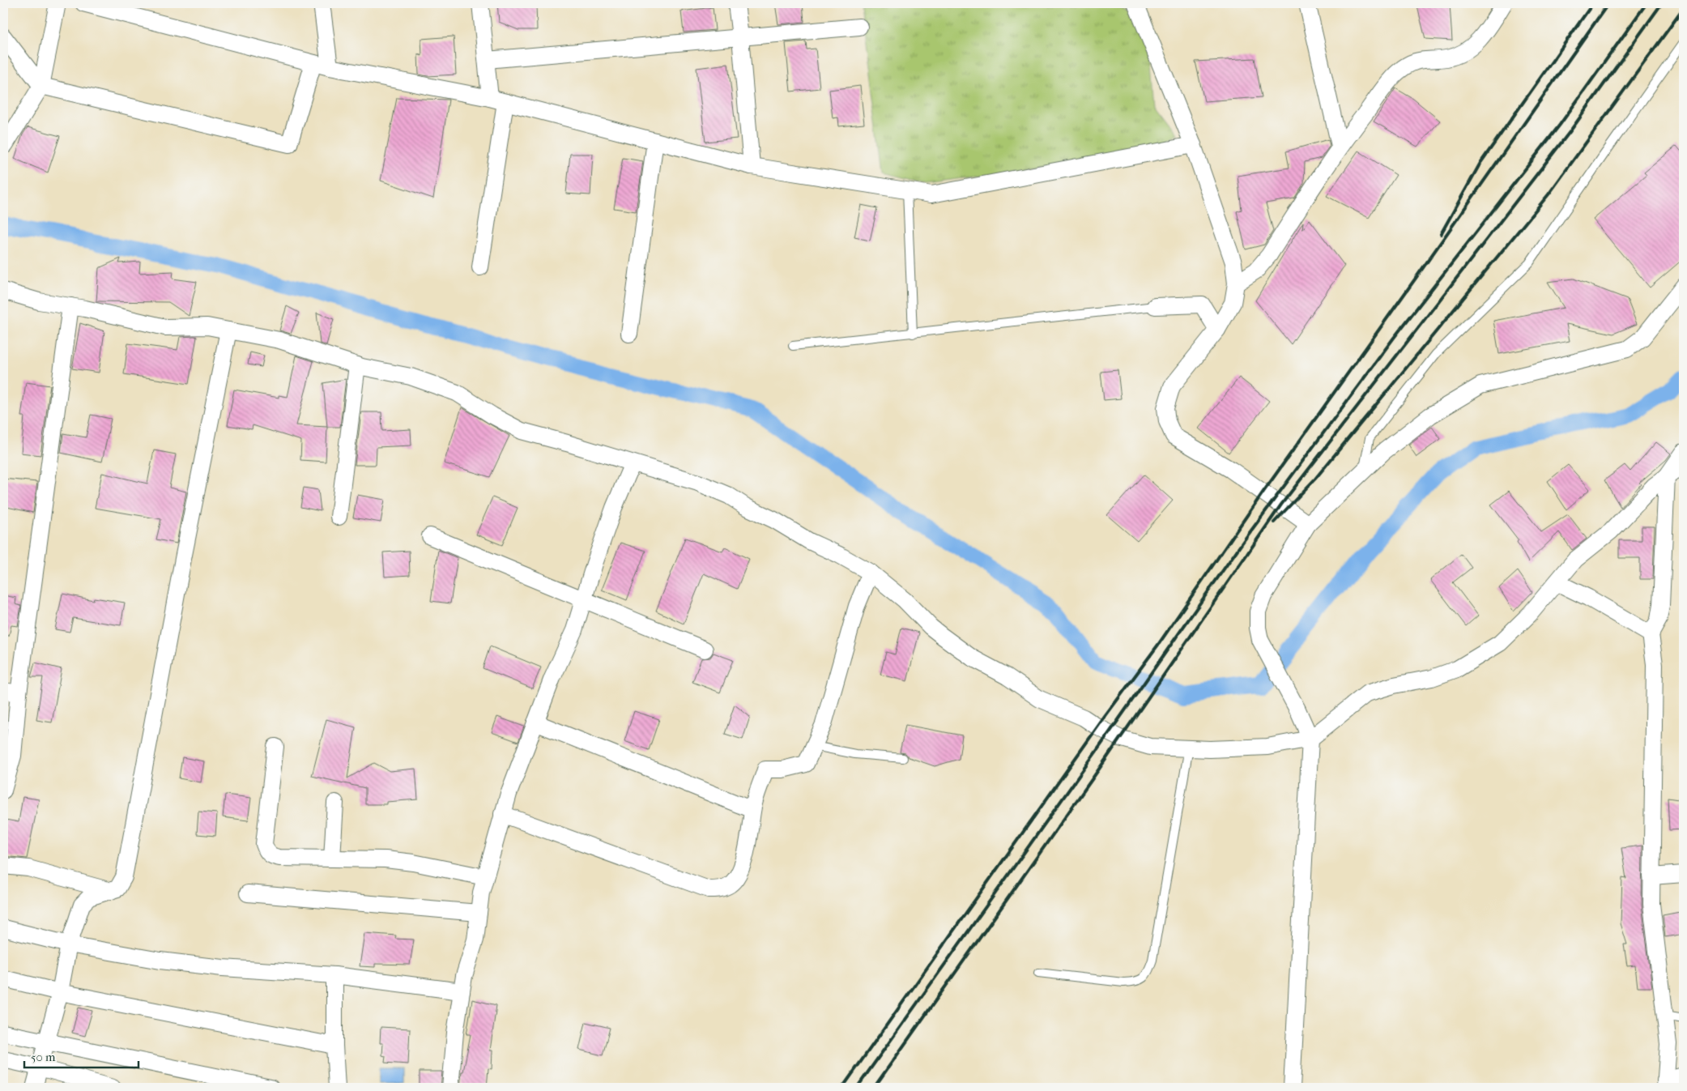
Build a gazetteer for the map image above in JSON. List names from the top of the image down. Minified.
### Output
{"scale_bar":"50 m"}
